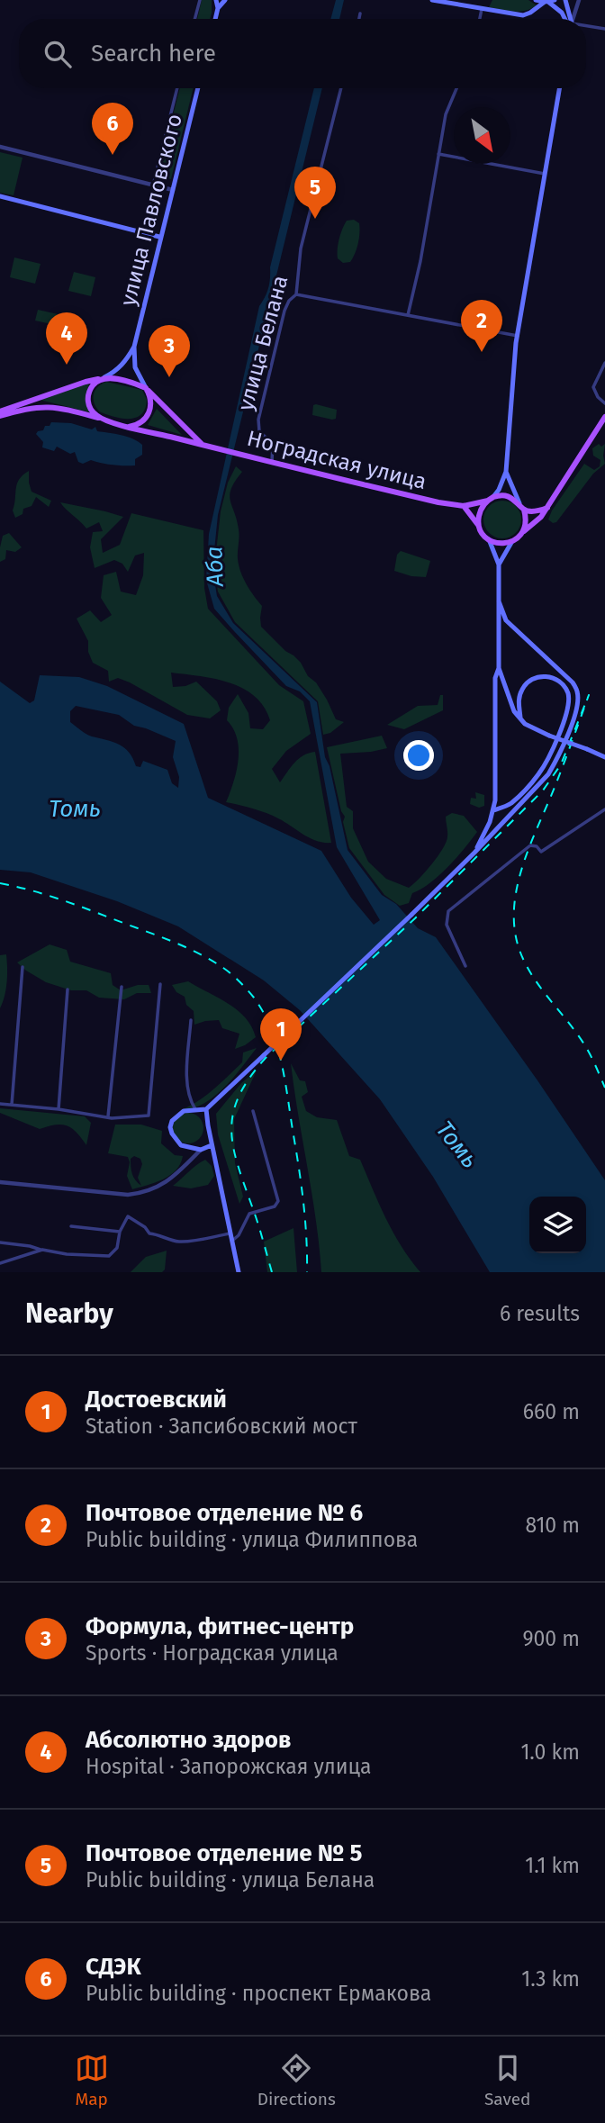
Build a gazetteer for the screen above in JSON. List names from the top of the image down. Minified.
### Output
{"streets":{"main road":["улица Павловского","Ноградская улица"],"street":["улица Белана"]},"crossings":[["улица Павловского","Ноградская улица"],["улица Белана","Ноградская улица"]],"water":["Аба","Томь"],"north":"bottom right","page":{"search":"Search here","pins":["6","5","2","4","3","1"],"heading":["Nearby","6 results"],"list":[{"mark":"1","name":"Достоевский","note":"Station · Запсибовский мост","value":"660 m"},{"mark":"2","name":"Почтовое отделение № 6","note":"Public building · улица Филиппова","value":"810 m"},{"mark":"3","name":"Формула, фитнес-центр","note":"Sports · Ноградская улица","value":"900 m"},{"mark":"4","name":"Абсолютно здоров","note":"Hospital · Запорожская улица","value":"1.0 km"},{"mark":"5","name":"Почтовое отделение № 5","note":"Public building · улица Белана","value":"1.1 km"},{"mark":"6","name":"СДЭК","note":"Public building · проспект Ермакова","value":"1.3 km"}],"nav":["Map","Directions","Saved"]}}
